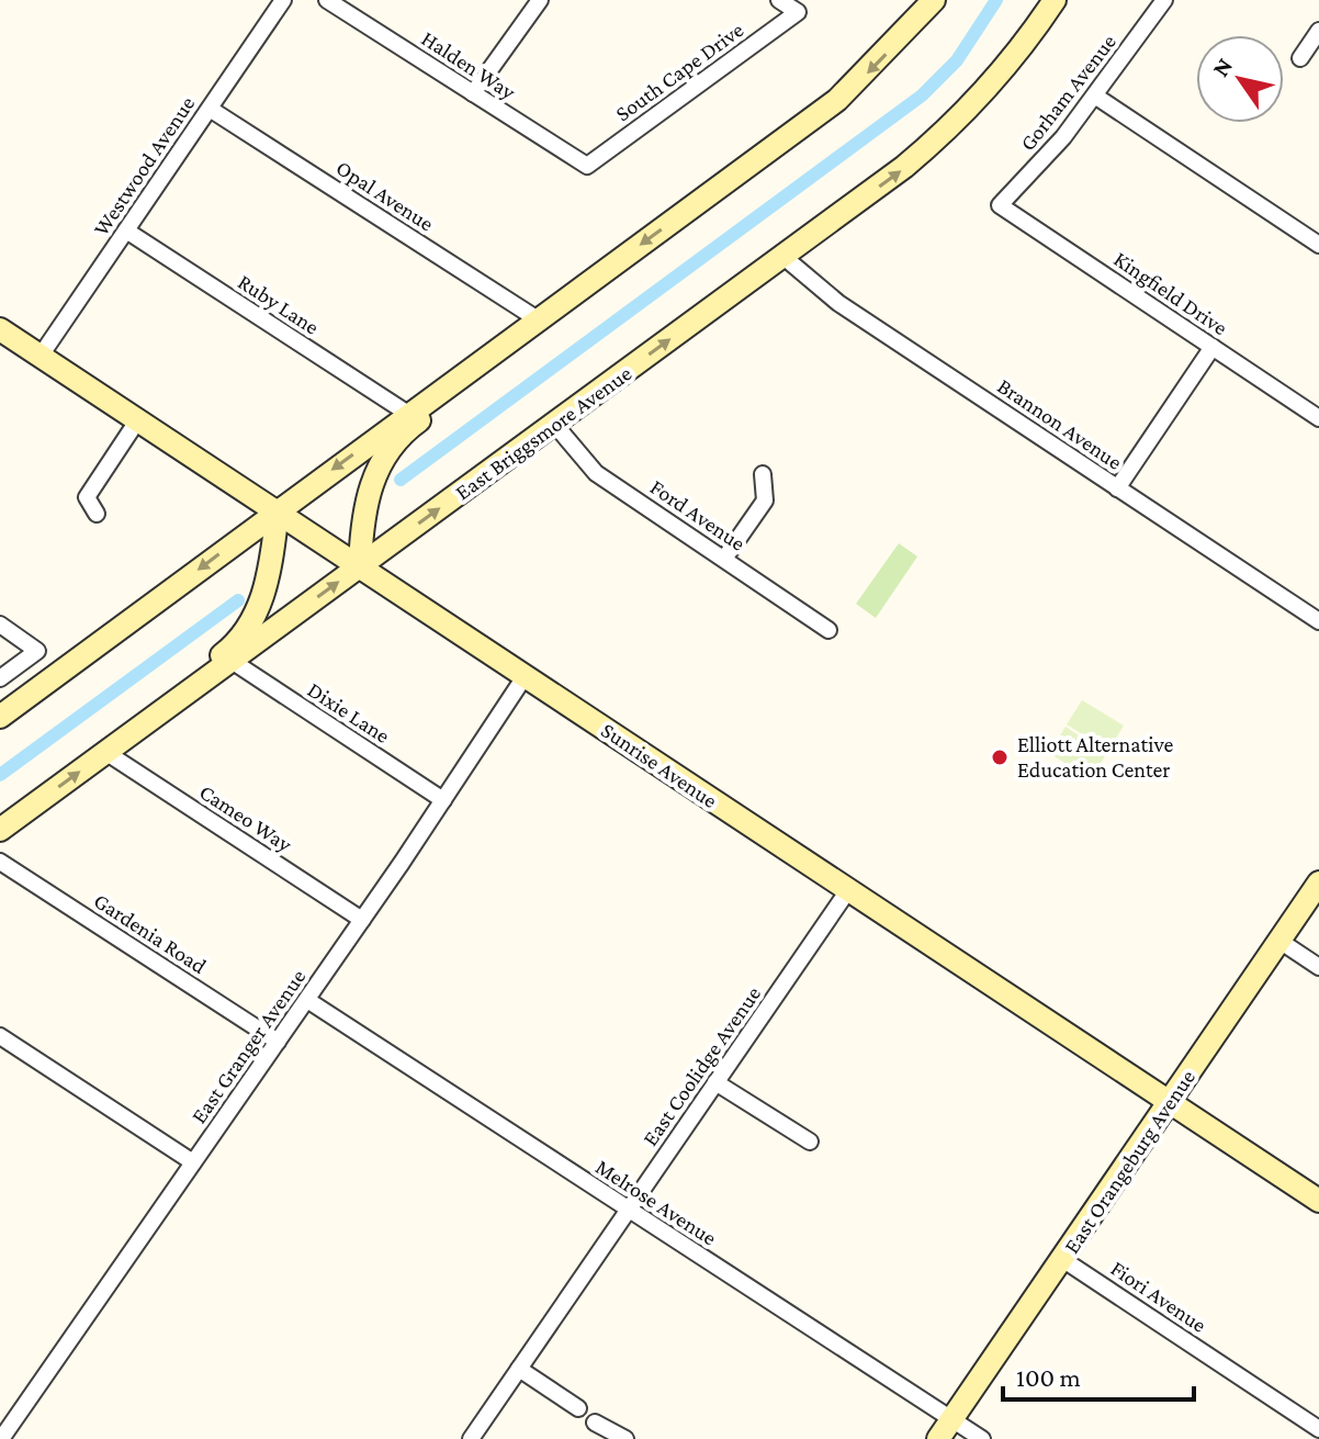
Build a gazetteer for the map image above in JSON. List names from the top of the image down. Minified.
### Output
{"streets":{"main road":["East Briggsmore Avenue","Sunrise Avenue","East Orangeburg Avenue"],"street":["Halden Way","South Cape Drive","Gorham Avenue","Westwood Avenue","Opal Avenue","Kingfield Drive","Ruby Lane","Brannon Avenue","Ford Avenue","Dixie Lane","Cameo Way","Gardenia Road","East Granger Avenue","East Coolidge Avenue","Melrose Avenue","Fiori Avenue"]},"crossings":[["Halden Way","South Cape Drive"],["Gorham Avenue","Kingfield Drive"],["Westwood Avenue","Opal Avenue"],["Westwood Avenue","Ruby Lane"],["Westwood Avenue","Sunrise Avenue"],["Brannon Avenue","East Briggsmore Avenue"],["East Briggsmore Avenue","Ford Avenue"],["East Briggsmore Avenue","Dixie Lane"],["East Briggsmore Avenue","Sunrise Avenue"],["East Briggsmore Avenue","Cameo Way"],["Dixie Lane","East Granger Avenue"],["Sunrise Avenue","East Granger Avenue"],["Sunrise Avenue","East Coolidge Avenue"],["Sunrise Avenue","East Orangeburg Avenue"],["Cameo Way","East Granger Avenue"],["Gardenia Road","East Granger Avenue"],["East Granger Avenue","Melrose Avenue"],["East Coolidge Avenue","Melrose Avenue"],["East Orangeburg Avenue","Melrose Avenue"],["East Orangeburg Avenue","Fiori Avenue"]],"places":["Elliott Alternative Education Center"],"scale_bar":"100 m","north":"top left"}
